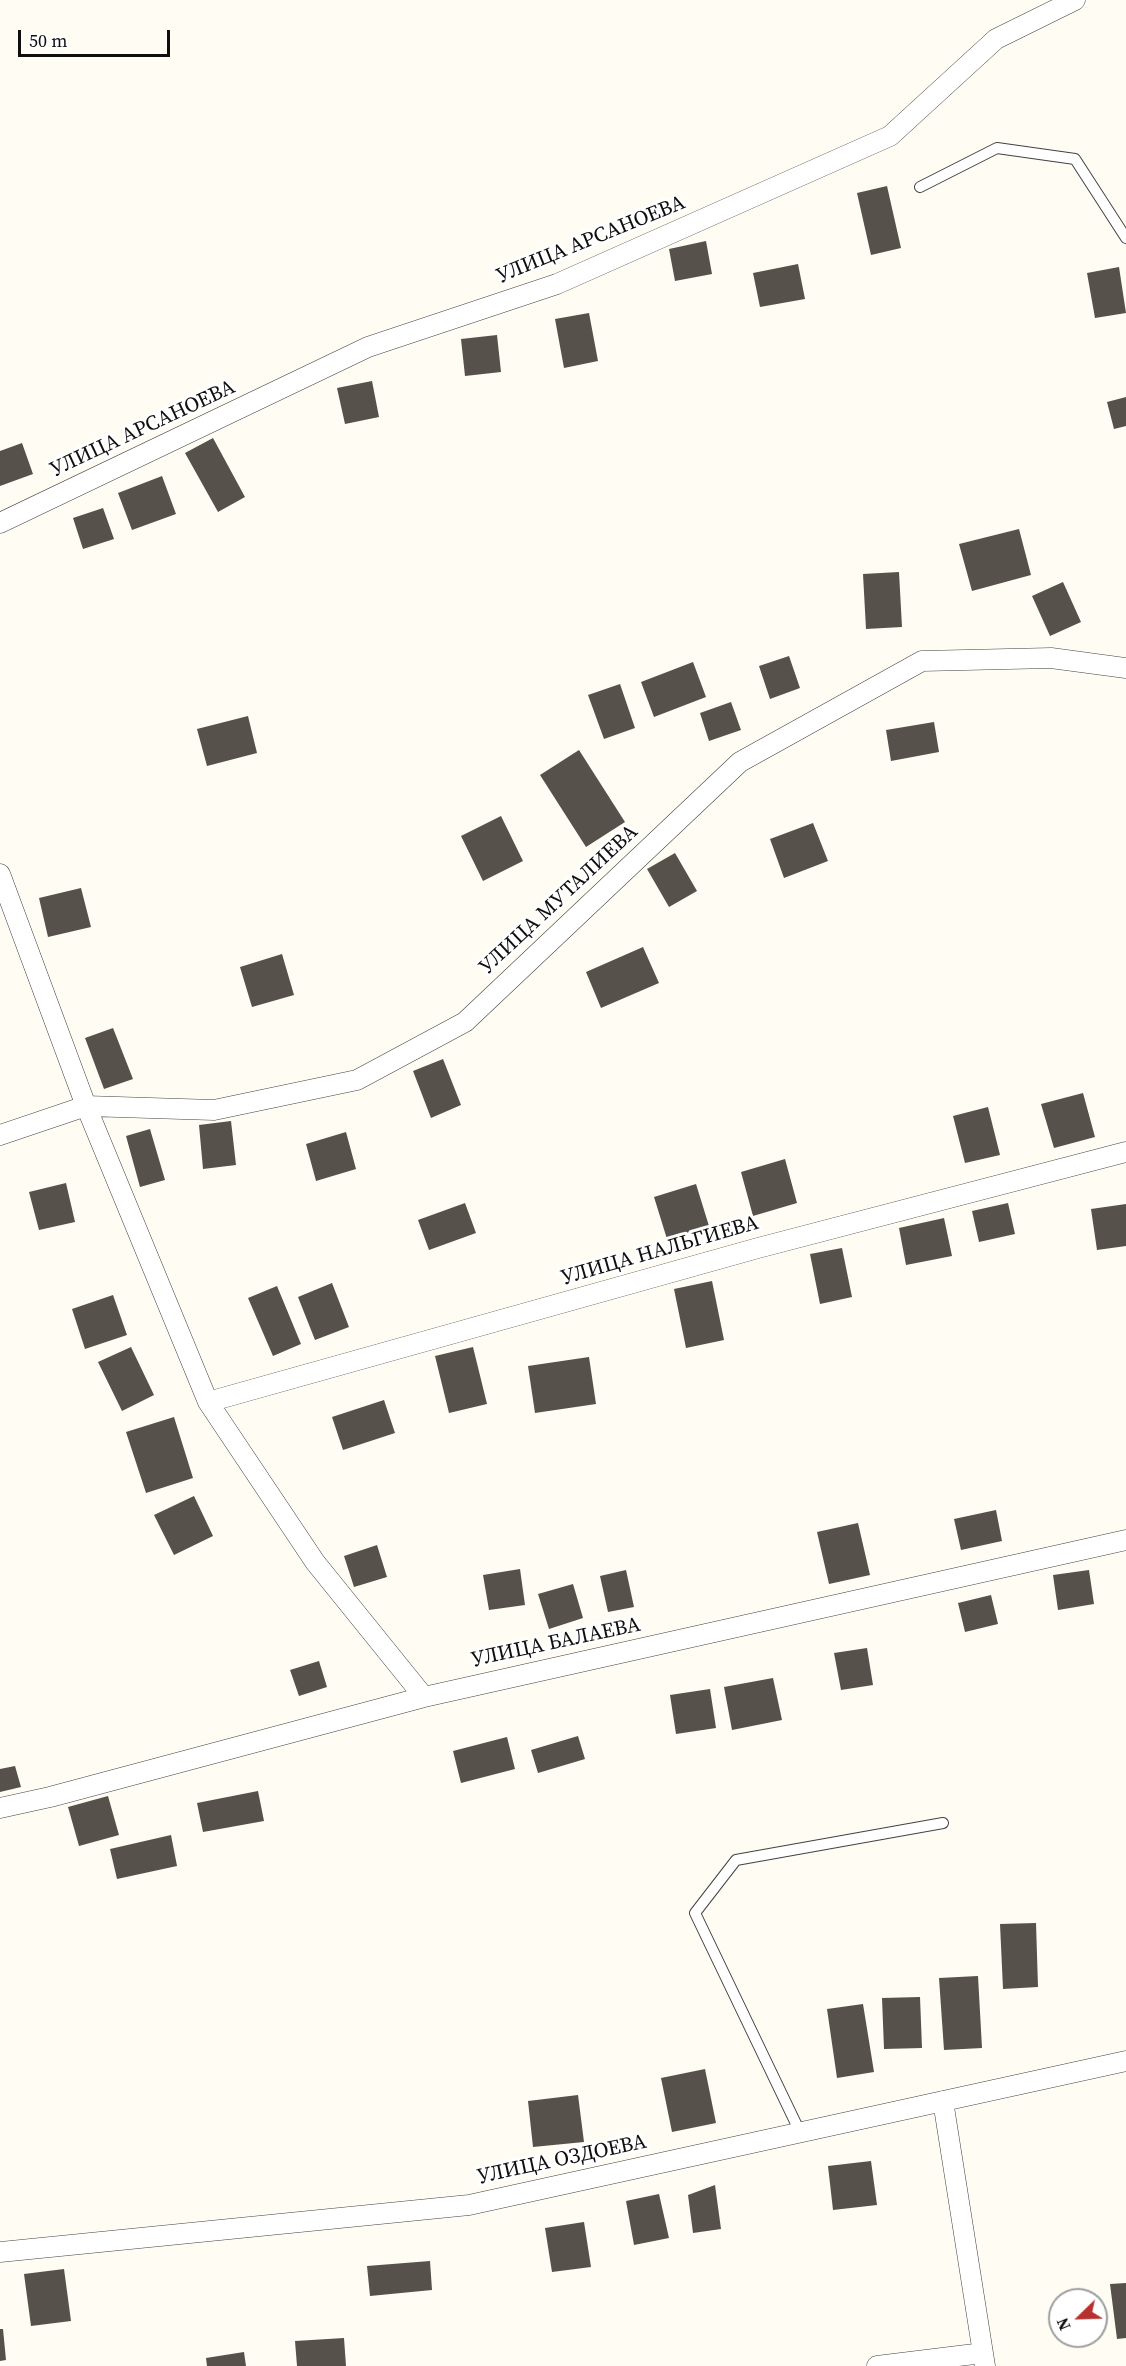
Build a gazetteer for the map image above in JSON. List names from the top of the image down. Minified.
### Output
{"streets":{"street":["УЛИЦА АРСАНОЕВА","УЛИЦА МУТАЛИЕВА","УЛИЦА НАЛЬГИЕВА","УЛИЦА БАЛАЕВА","УЛИЦА ОЗДОЕВА"]},"scale_bar":"50 m","north":"bottom left"}
